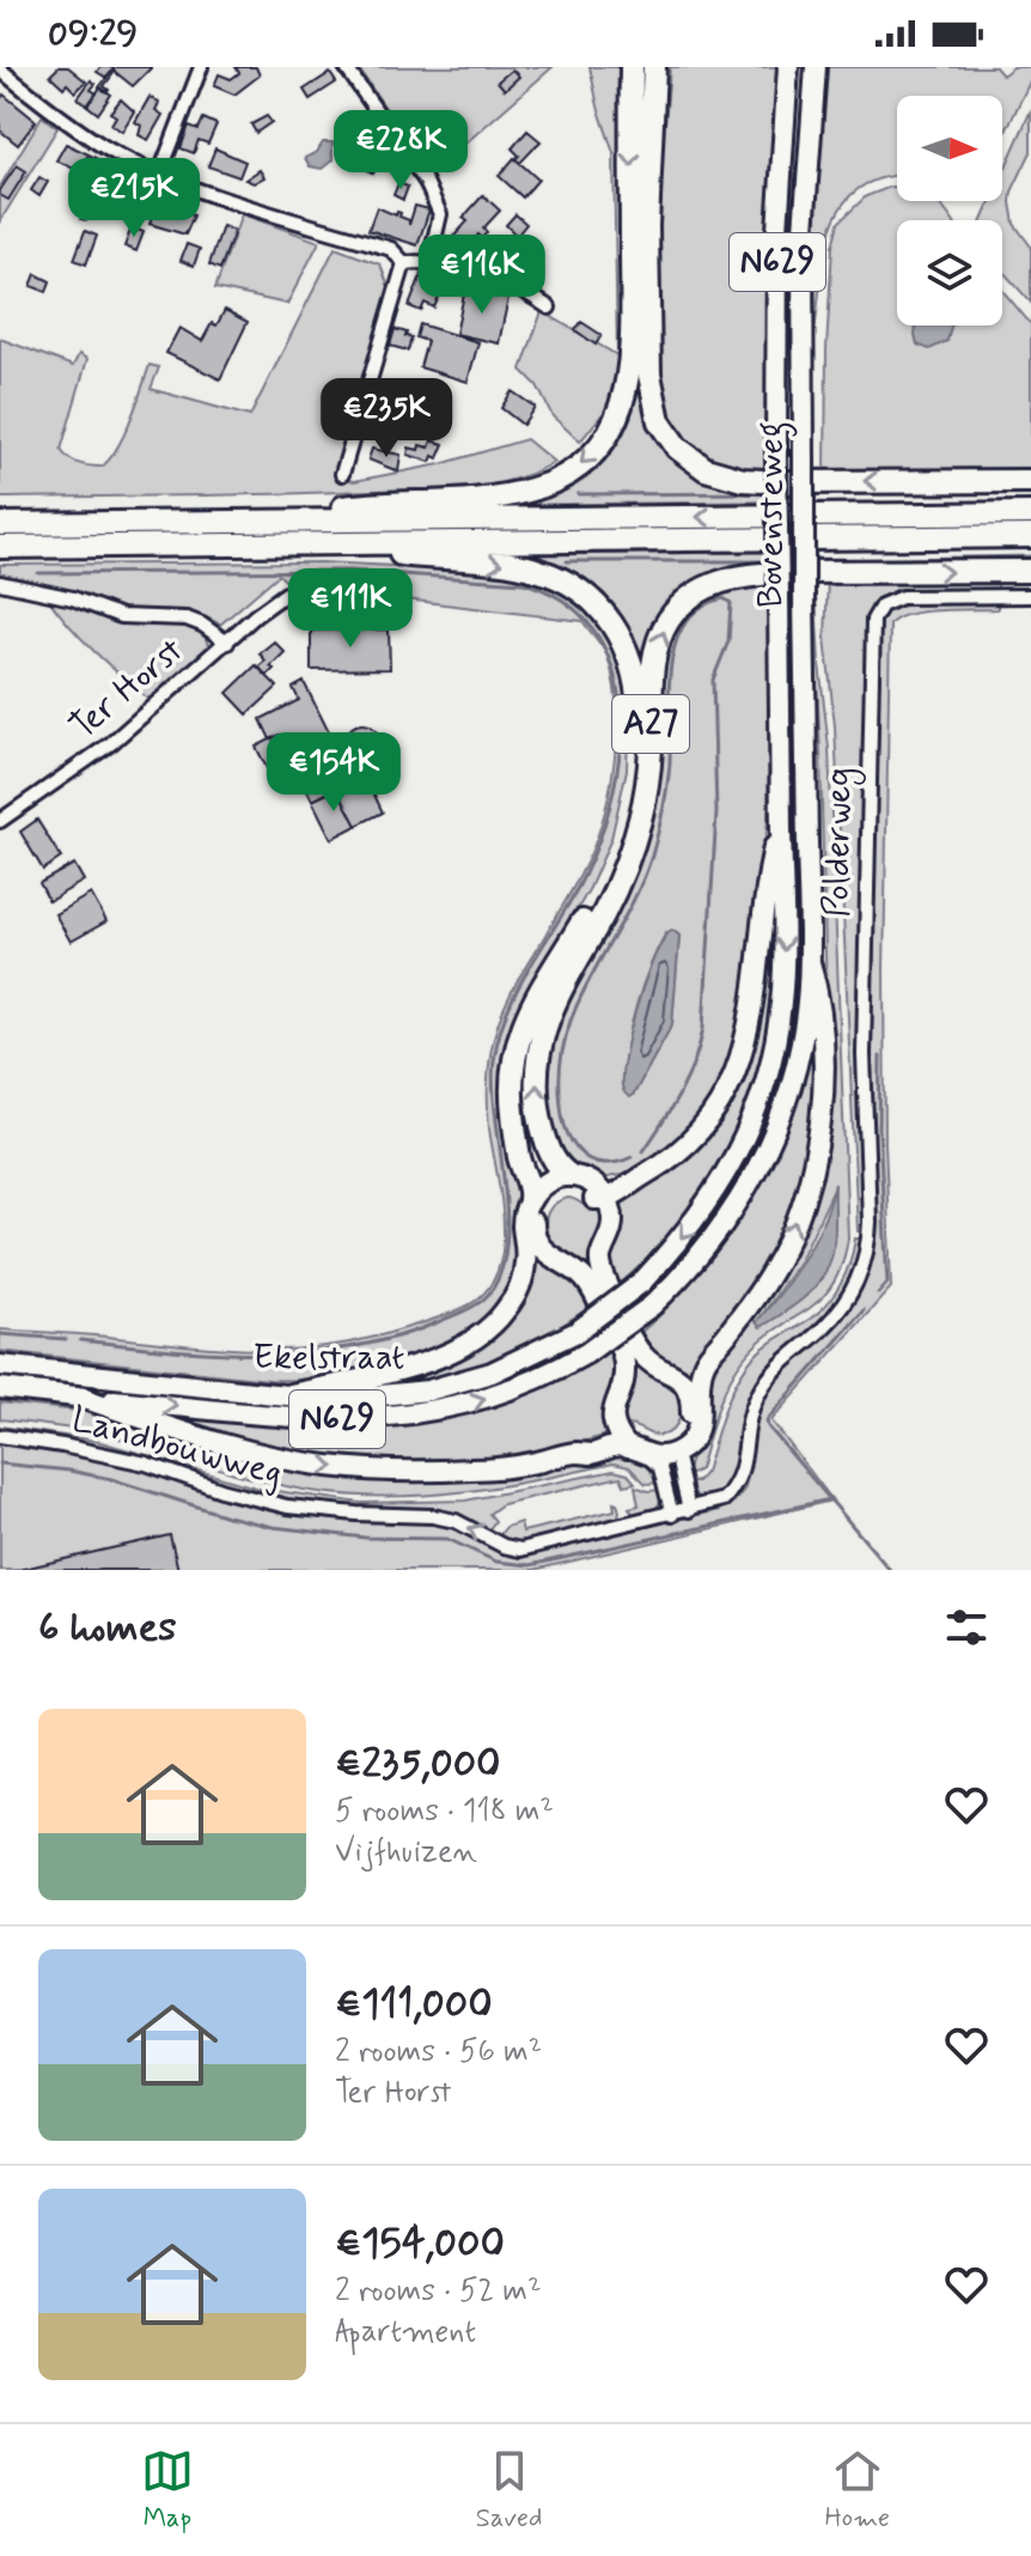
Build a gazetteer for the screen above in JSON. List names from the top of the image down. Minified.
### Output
{"streets":{"highway":["A27"],"main road":["N629","Bovensteweg","Ekelstraat"],"street":["Ter Horst","Polderweg","Landbouwweg"]},"crossings":[["N629","Bovensteweg"],["N629","A27"],["N629","Ekelstraat"],["Bovensteweg","Ekelstraat"],["Polderweg","Landbouwweg"]],"one_way":["Landbouwweg"],"north":"right","page":{"status":"09:29","price":["€228K","€215K","€116K","€235K","€111K","€154K"],"heading":"6 homes","list":[{"name":"€235,000","note":"5 rooms · 118 m² · Vijfhuizen"},{"name":"€111,000","note":"2 rooms · 56 m² · Ter Horst"},{"name":"€154,000","note":"2 rooms · 52 m² · Apartment"}],"tabs":["Map","Saved","Home"]}}
